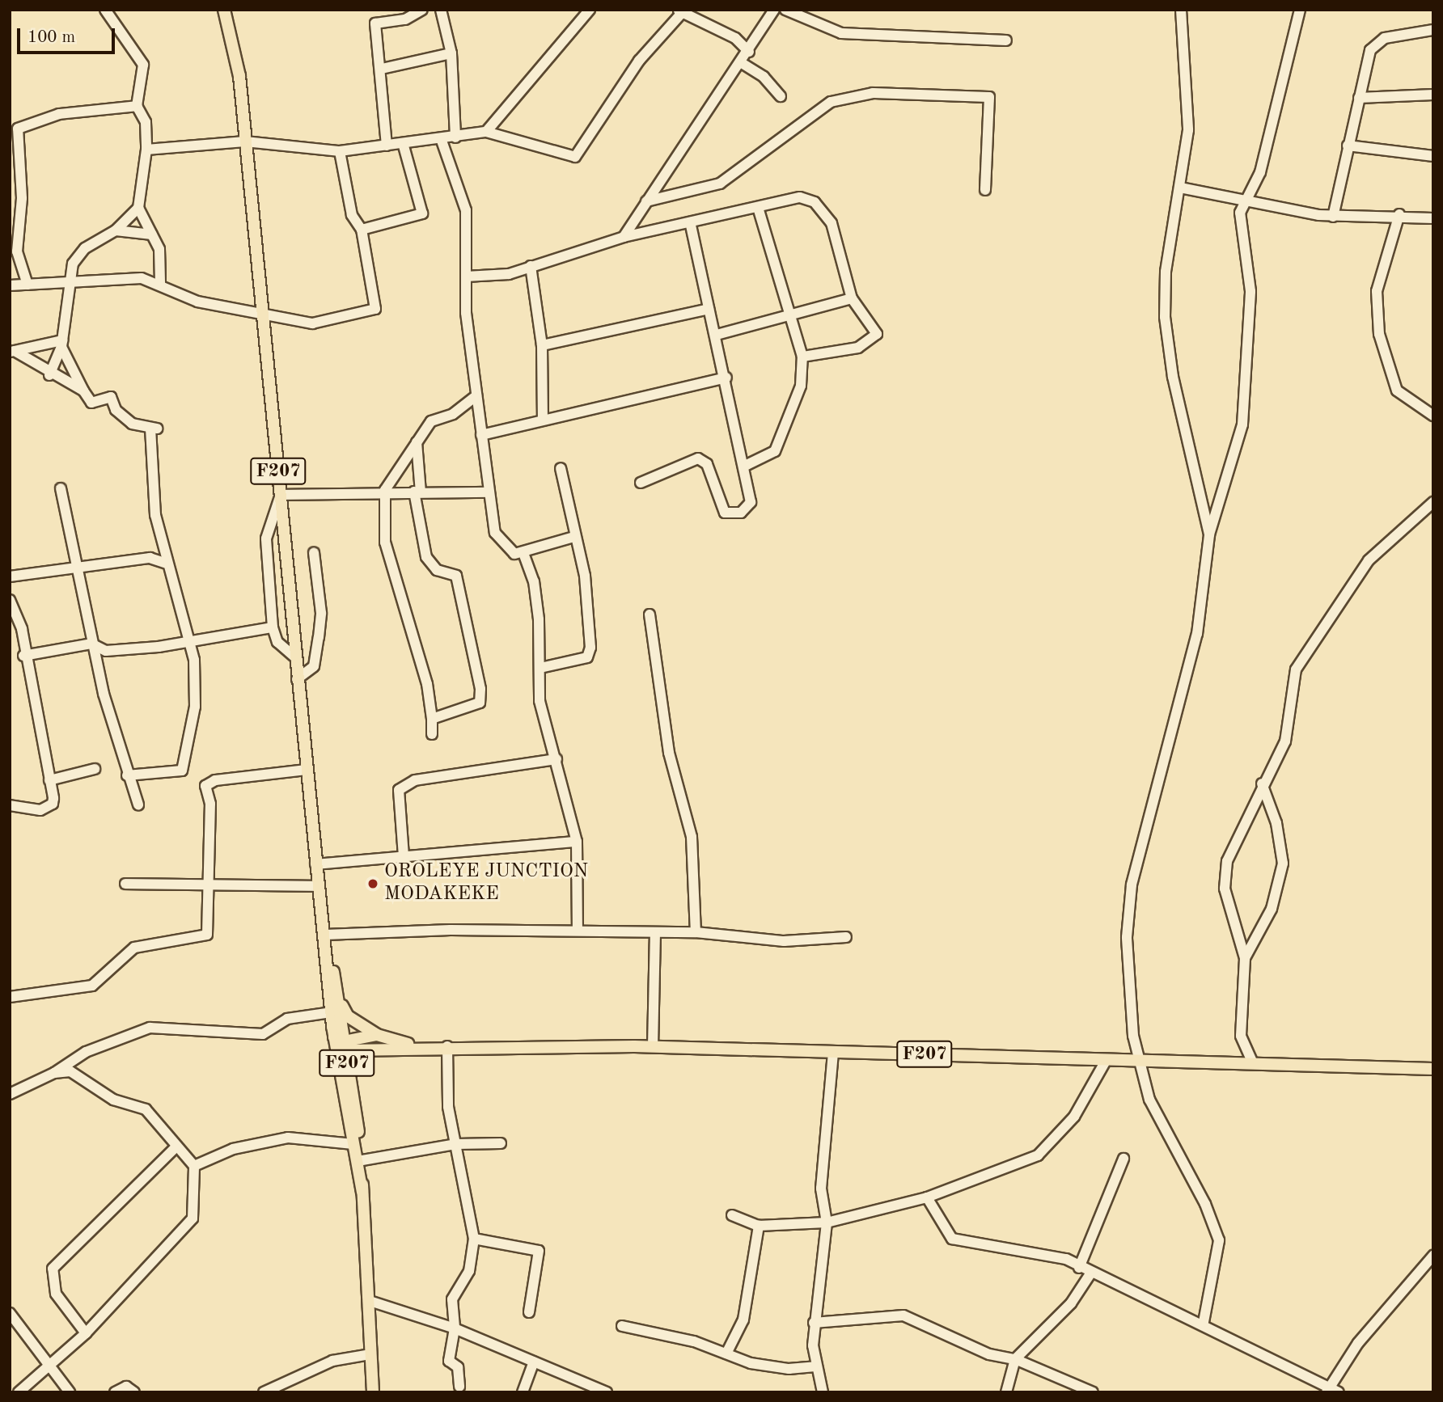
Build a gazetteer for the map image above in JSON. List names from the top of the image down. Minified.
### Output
{"streets":{"main road":["F207"]},"places":["OROLEYE JUNCTION MODAKEKE"],"scale_bar":"100 m"}
